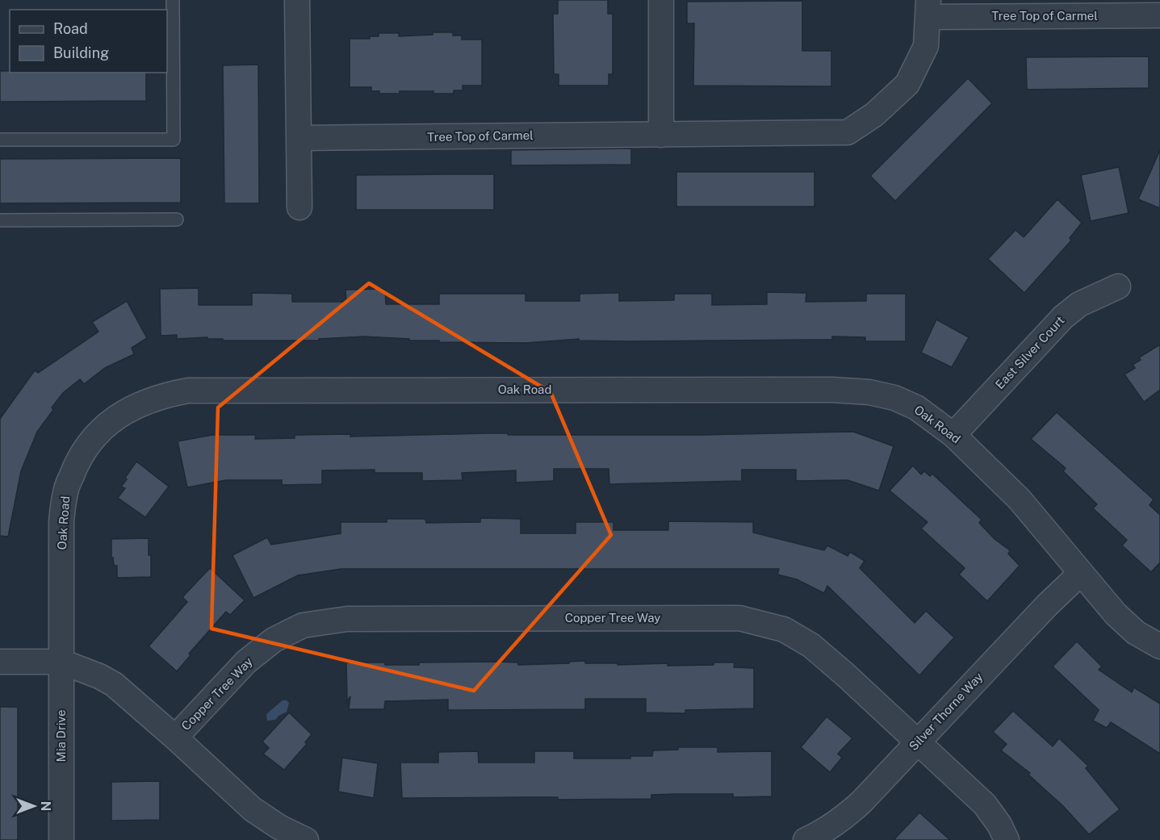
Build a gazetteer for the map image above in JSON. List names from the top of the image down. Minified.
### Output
{"streets":{"street":["Tree Top of Carmel","East Silver Court","Oak Road","Copper Tree Way","Silver Thorne Way","Mia Drive"]},"crossings":[["East Silver Court","Oak Road"],["Oak Road","Silver Thorne Way"],["Oak Road","Mia Drive"],["Copper Tree Way","Silver Thorne Way"]],"legend":["Road","Building"],"north":"right"}
